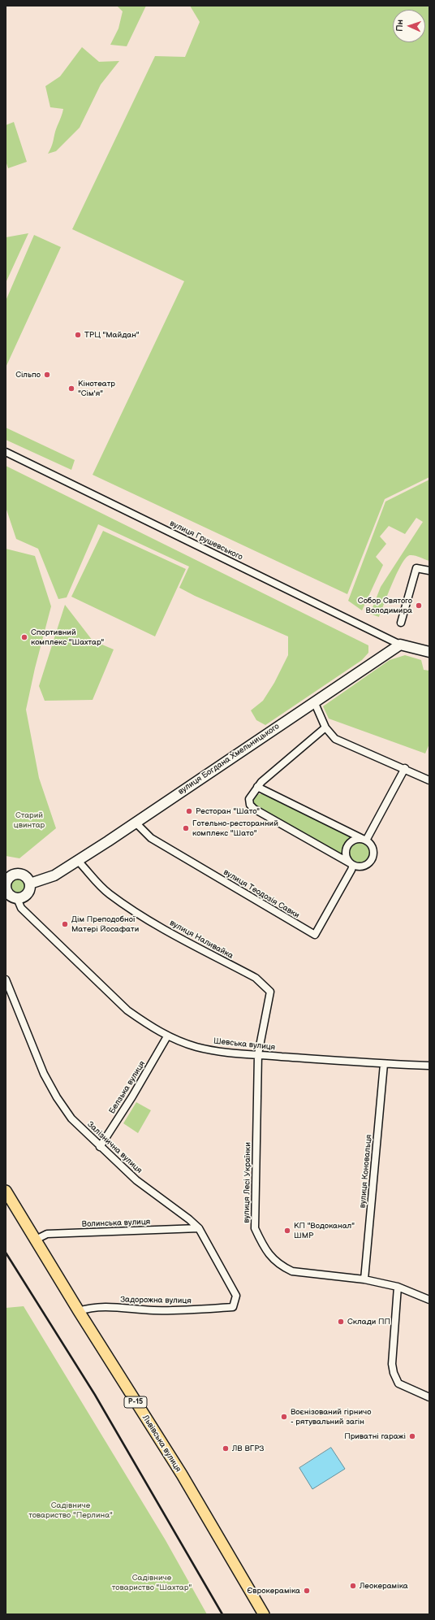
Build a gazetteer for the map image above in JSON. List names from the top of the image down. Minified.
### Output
{"streets":{"main road":["вулиця Богдана Хмельницького","Р-15","Львівська вулиця"],"street":["вулиця Грушевського","вулиця Теодозія Савки","вулиця Наливайка","Шевська вулиця","Белзька вулиця","Залізнична вулиця","вулиця Коновальця","вулиця Лесі Українки","Волинська вулиця","Задорожна вулиця"]},"crossings":[["вулиця Грушевського","вулиця Богдана Хмельницького"],["вулиця Богдана Хмельницького","вулиця Теодозія Савки"],["вулиця Богдана Хмельницького","вулиця Наливайка"],["вулиця Богдана Хмельницького","Шевська вулиця"],["вулиця Наливайка","Шевська вулиця"],["вулиця Наливайка","вулиця Лесі Українки"],["Шевська вулиця","Белзька вулиця"],["Шевська вулиця","вулиця Коновальця"],["Шевська вулиця","вулиця Лесі Українки"],["Белзька вулиця","Залізнична вулиця"],["Залізнична вулиця","Волинська вулиця"],["Залізнична вулиця","Задорожна вулиця"],["вулиця Коновальця","вулиця Лесі Українки"],["Волинська вулиця","Львівська вулиця"],["Задорожна вулиця","Львівська вулиця"]],"parks":["Старий цвинтар","Садівниче товариство \"Перлина\"","Садівниче товариство \"Шахтар\""],"places":["ТРЦ \"Майдан\"","Сільпо","Кінотеатр \"Сім'я\"","Собор Святого Володимира","Спортивний комплекс \"Шахтар\"","Ресторан \"Шато\"","Готельно-ресторанний комплекс \"Шато\"","Дім Преподобної Матері Йосафати","КП \"Водоканал\" ШМР","Склади ПП","Воєнізований гірничо - рятувальний загін","Приватні гаражі","ЛВ ВГРЗ","Леокераміка","Єврокераміка"],"north":"left"}
